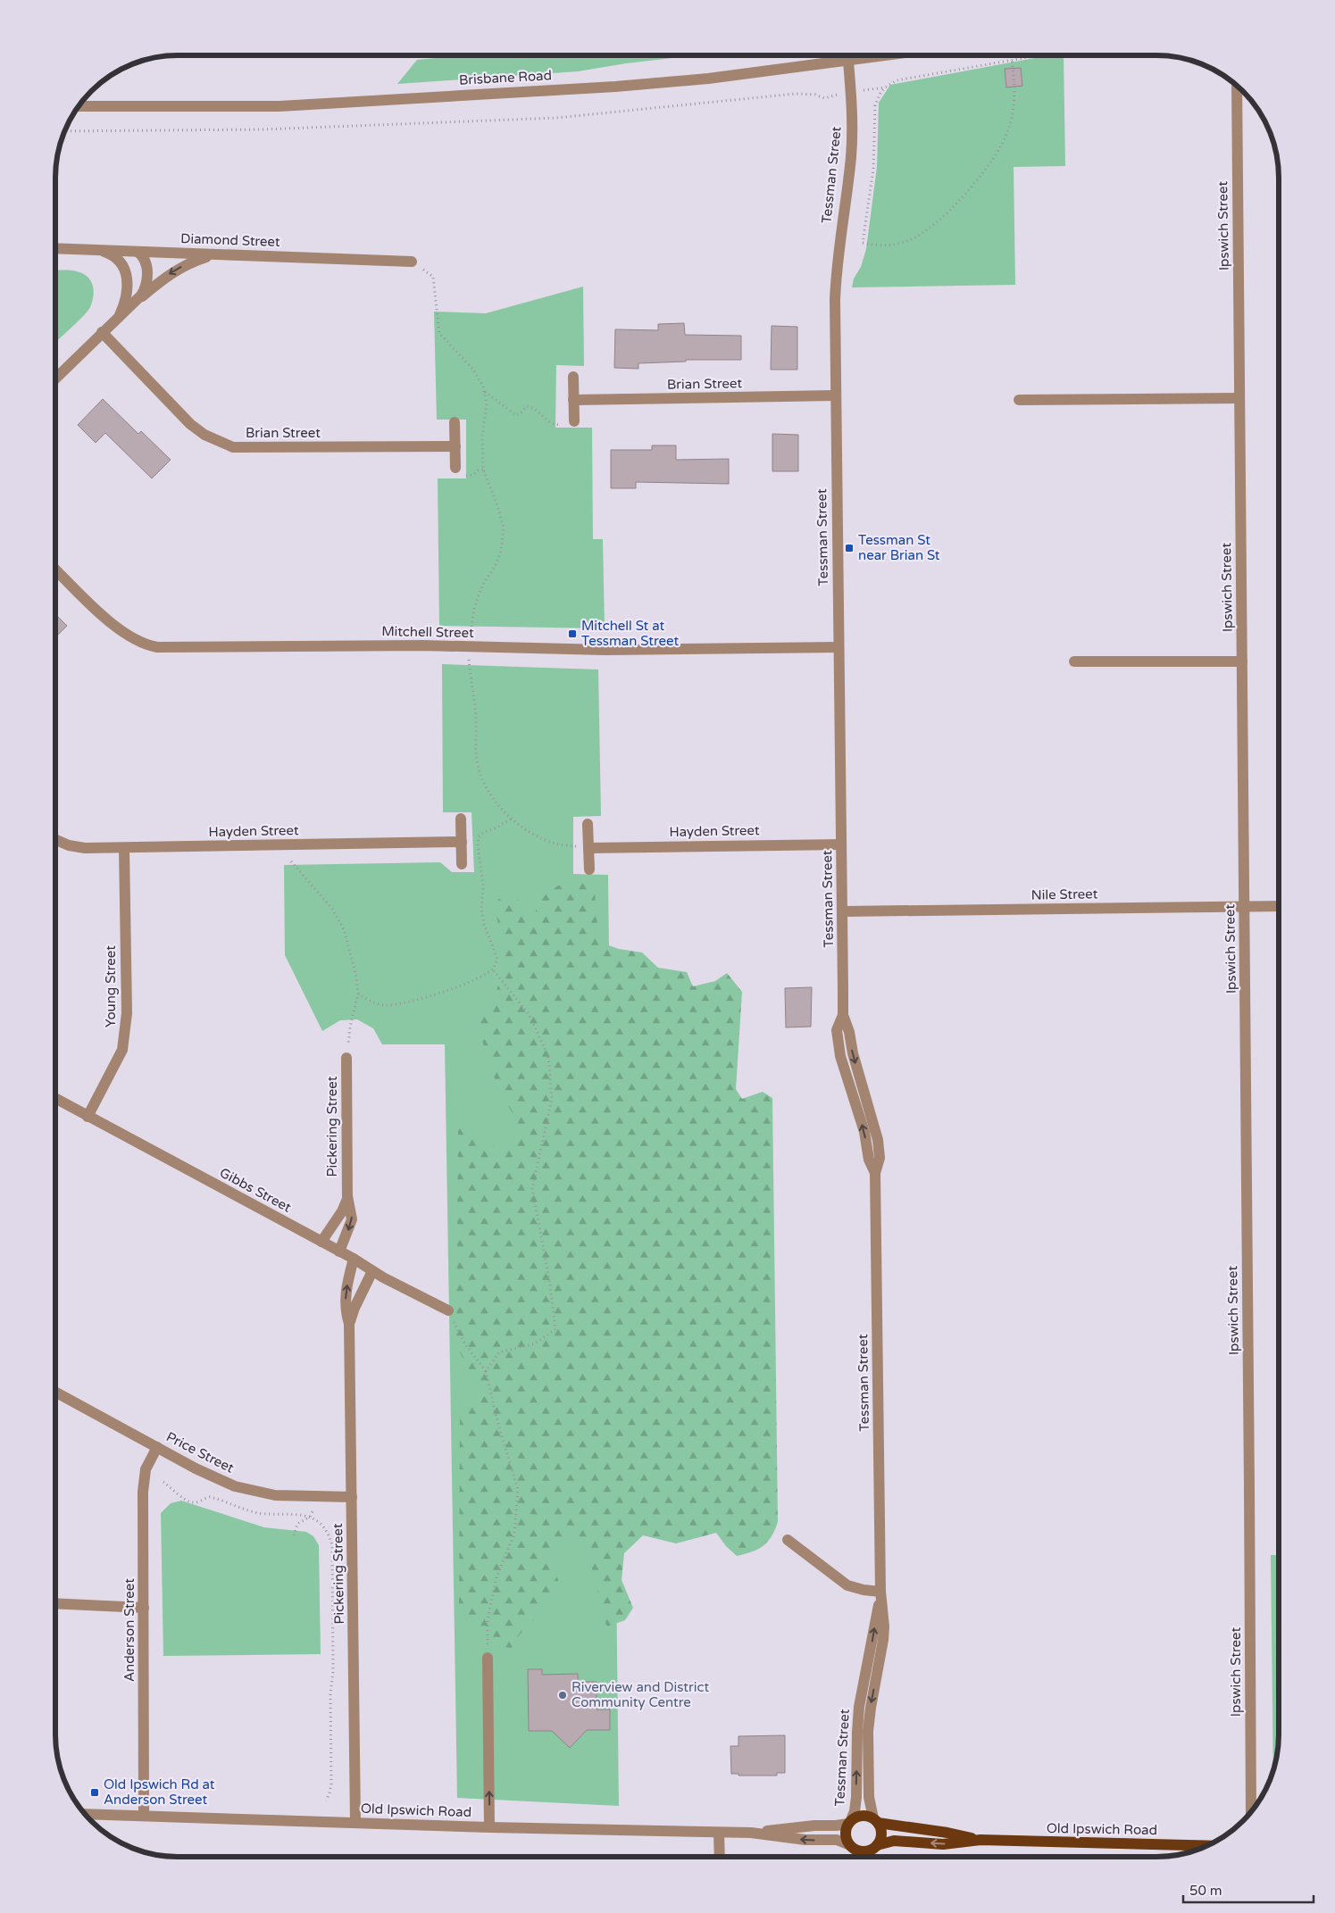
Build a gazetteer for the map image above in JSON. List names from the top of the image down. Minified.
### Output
{"streets":{"main road":["Old Ipswich Road"],"street":["Brisbane Road","Tessman Street","Ipswich Street","Diamond Street","Brian Street","Mitchell Street","Hayden Street","Nile Street","Young Street","Pickering Street","Gibbs Street","Price Street","Anderson Street"]},"crossings":[["Brisbane Road","Tessman Street"],["Tessman Street","Brian Street"],["Tessman Street","Mitchell Street"],["Tessman Street","Hayden Street"],["Tessman Street","Nile Street"],["Tessman Street","Old Ipswich Road"],["Ipswich Street","Nile Street"],["Hayden Street","Young Street"],["Young Street","Gibbs Street"],["Pickering Street","Gibbs Street"],["Pickering Street","Price Street"],["Pickering Street","Old Ipswich Road"],["Price Street","Anderson Street"],["Anderson Street","Old Ipswich Road"]],"places":{"transit":["Tessman St near Brian St","Mitchell St at Tessman Street","Old Ipswich Rd at Anderson Street"],"other":["Riverview and District Community Centre"]},"scale_bar":"50 m"}
